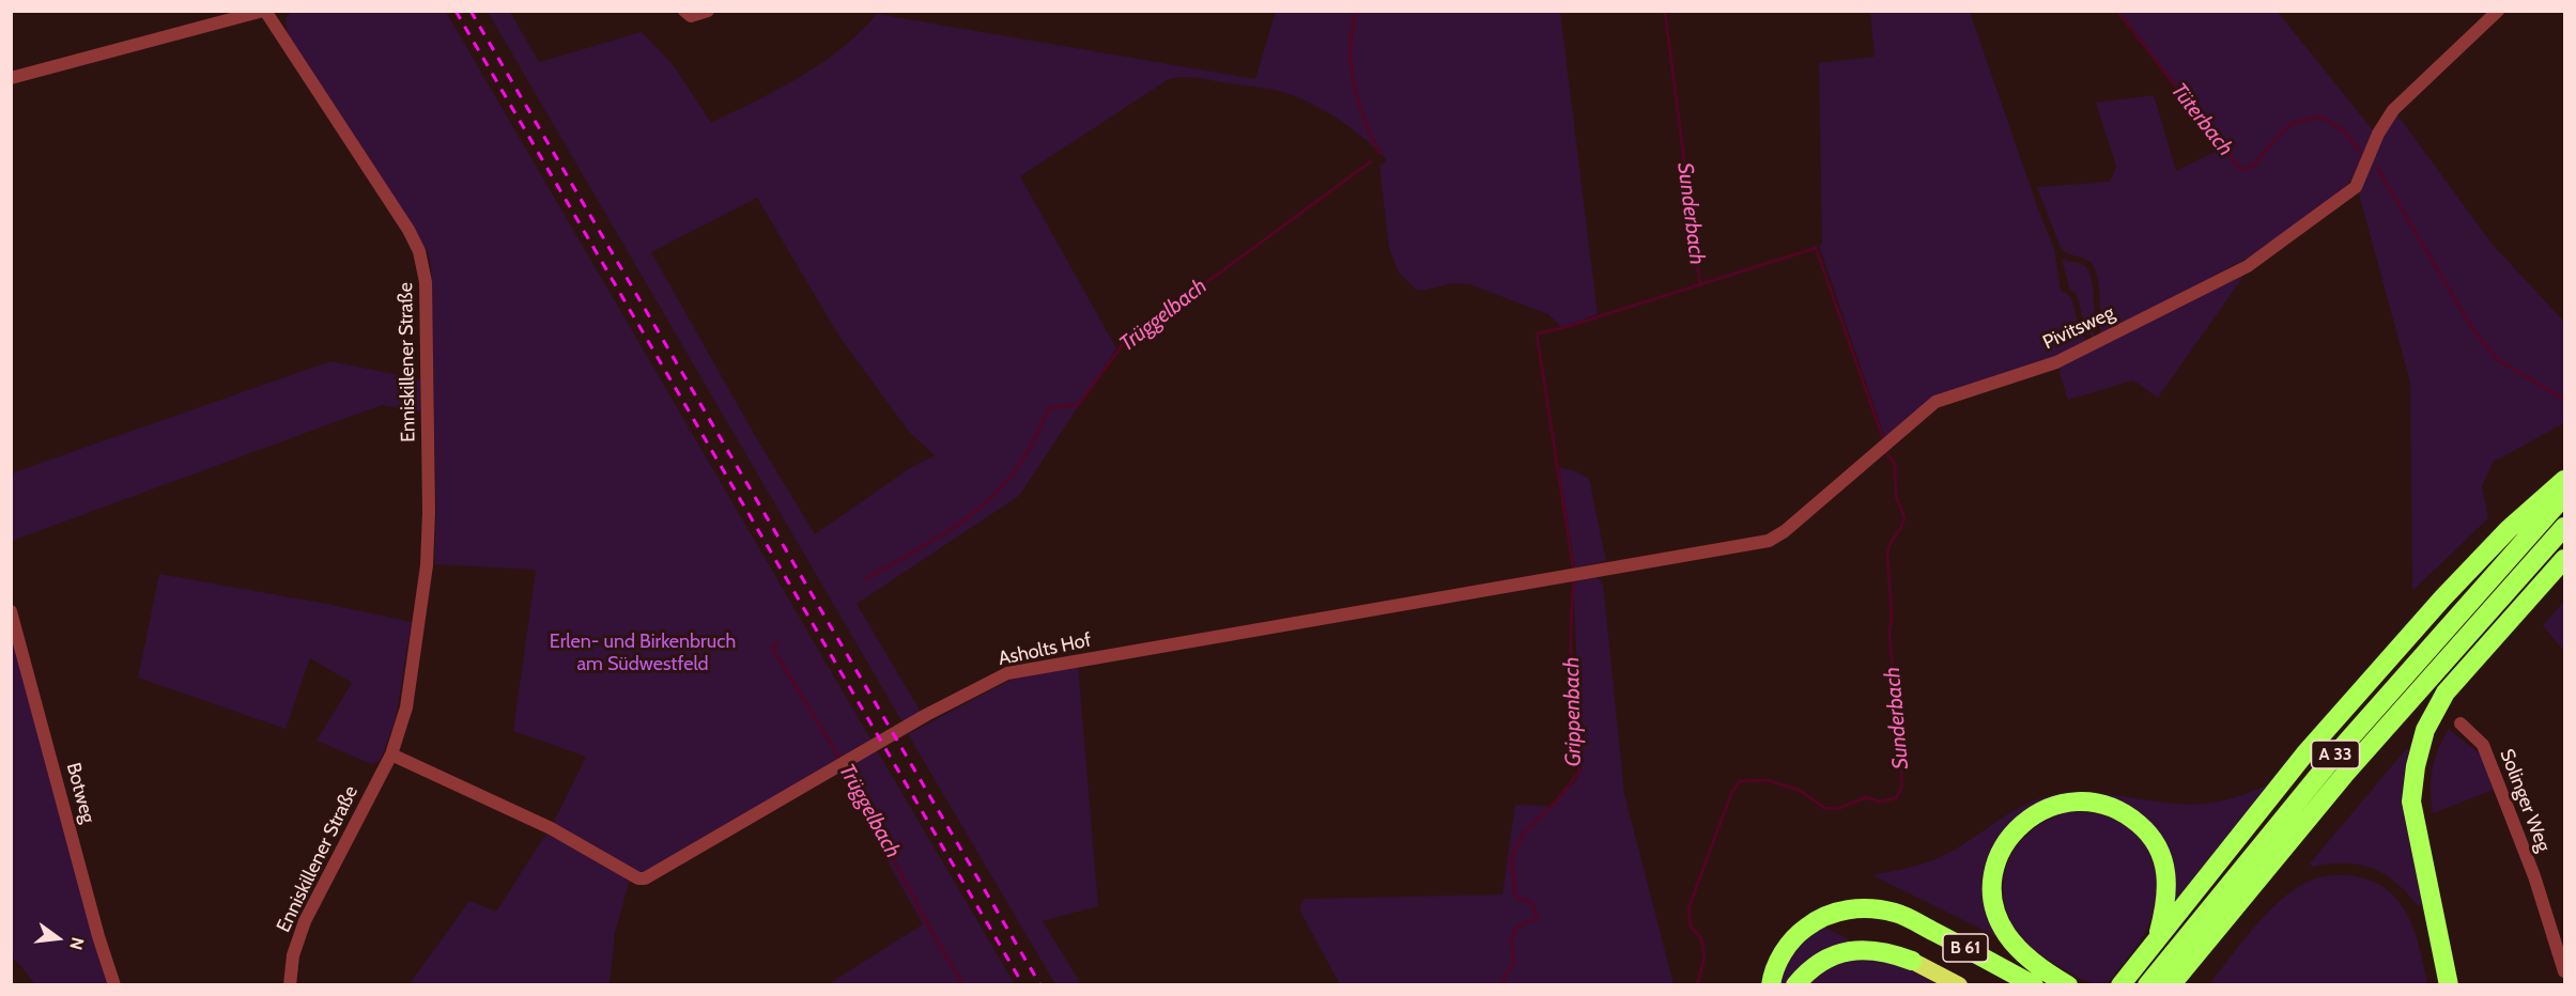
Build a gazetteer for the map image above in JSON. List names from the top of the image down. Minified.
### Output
{"streets":{"highway":["A 33","B 61"],"street":["Pivitsweg","Enniskillener Straße","Asholts Hof","Botweg","Solinger Weg"]},"crossings":[["Pivitsweg","Asholts Hof"],["Enniskillener Straße","Asholts Hof"]],"water":["Tüterbach","Sunderbach","Trüggelbach","Grippenbach"],"parks":["Erlen- und Birkenbruch am Südwestfeld"],"north":"right"}
